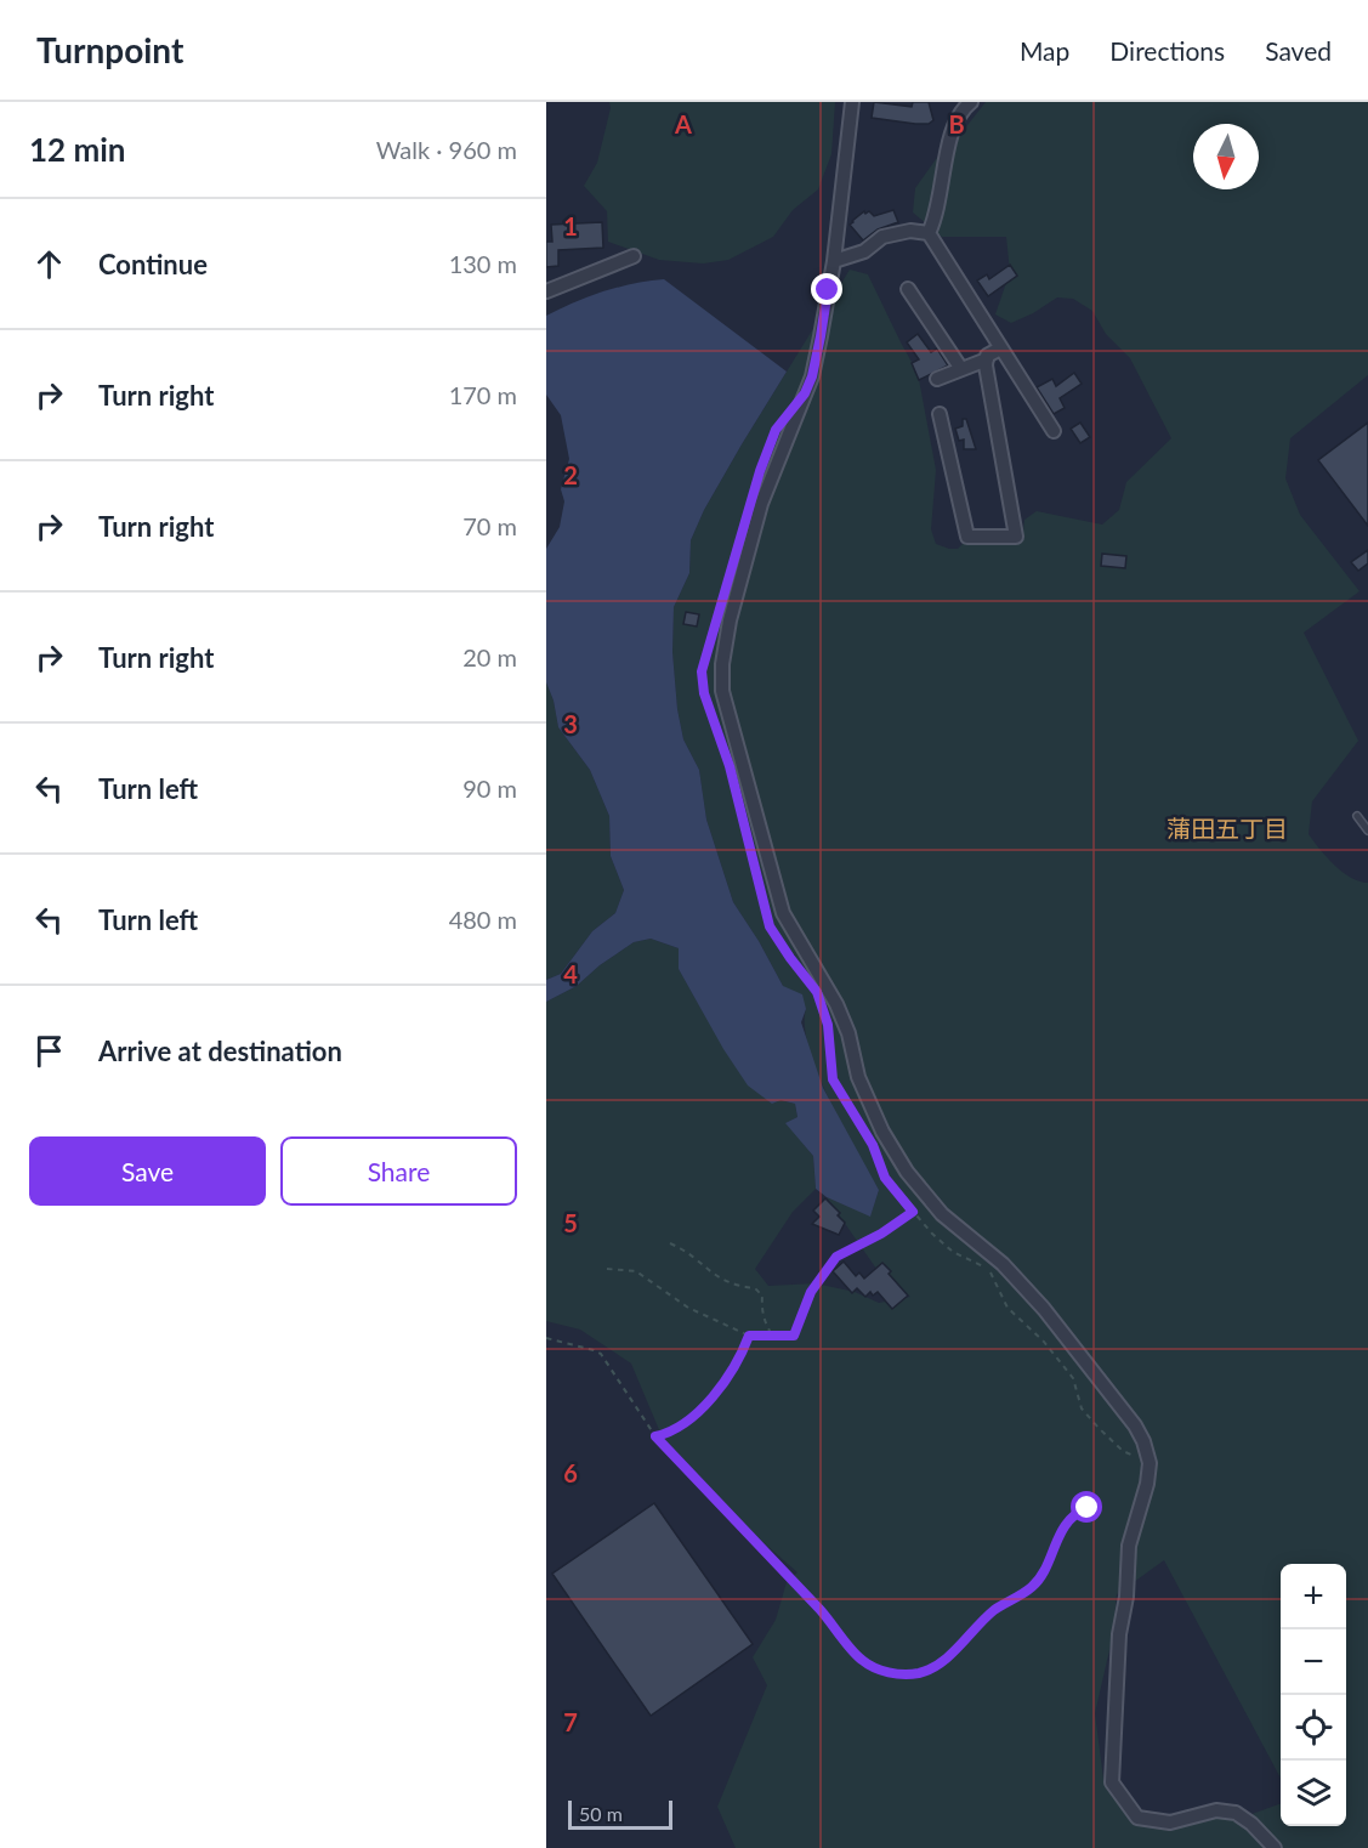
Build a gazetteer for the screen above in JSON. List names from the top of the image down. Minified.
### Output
{"districts":["蒲田五丁目"],"scale_bar":"50 m","north":"bottom","page":{"header":"Turnpoint","nav":["Map","Directions","Saved"],"heading":["12 min","Walk · 960 m"],"list":[["Continue","130 m"],["Turn right","170 m"],["Turn right","70 m"],["Turn right","20 m"],["Turn left","90 m"],["Turn left","480 m"],"Arrive at destination"],"buttons":["Save","Share"],"map_buttons":["+","−"],"scale":"50 m"},"grid":{"columns":["A","B"],"rows":["1","2","3","4","5","6","7"]}}
